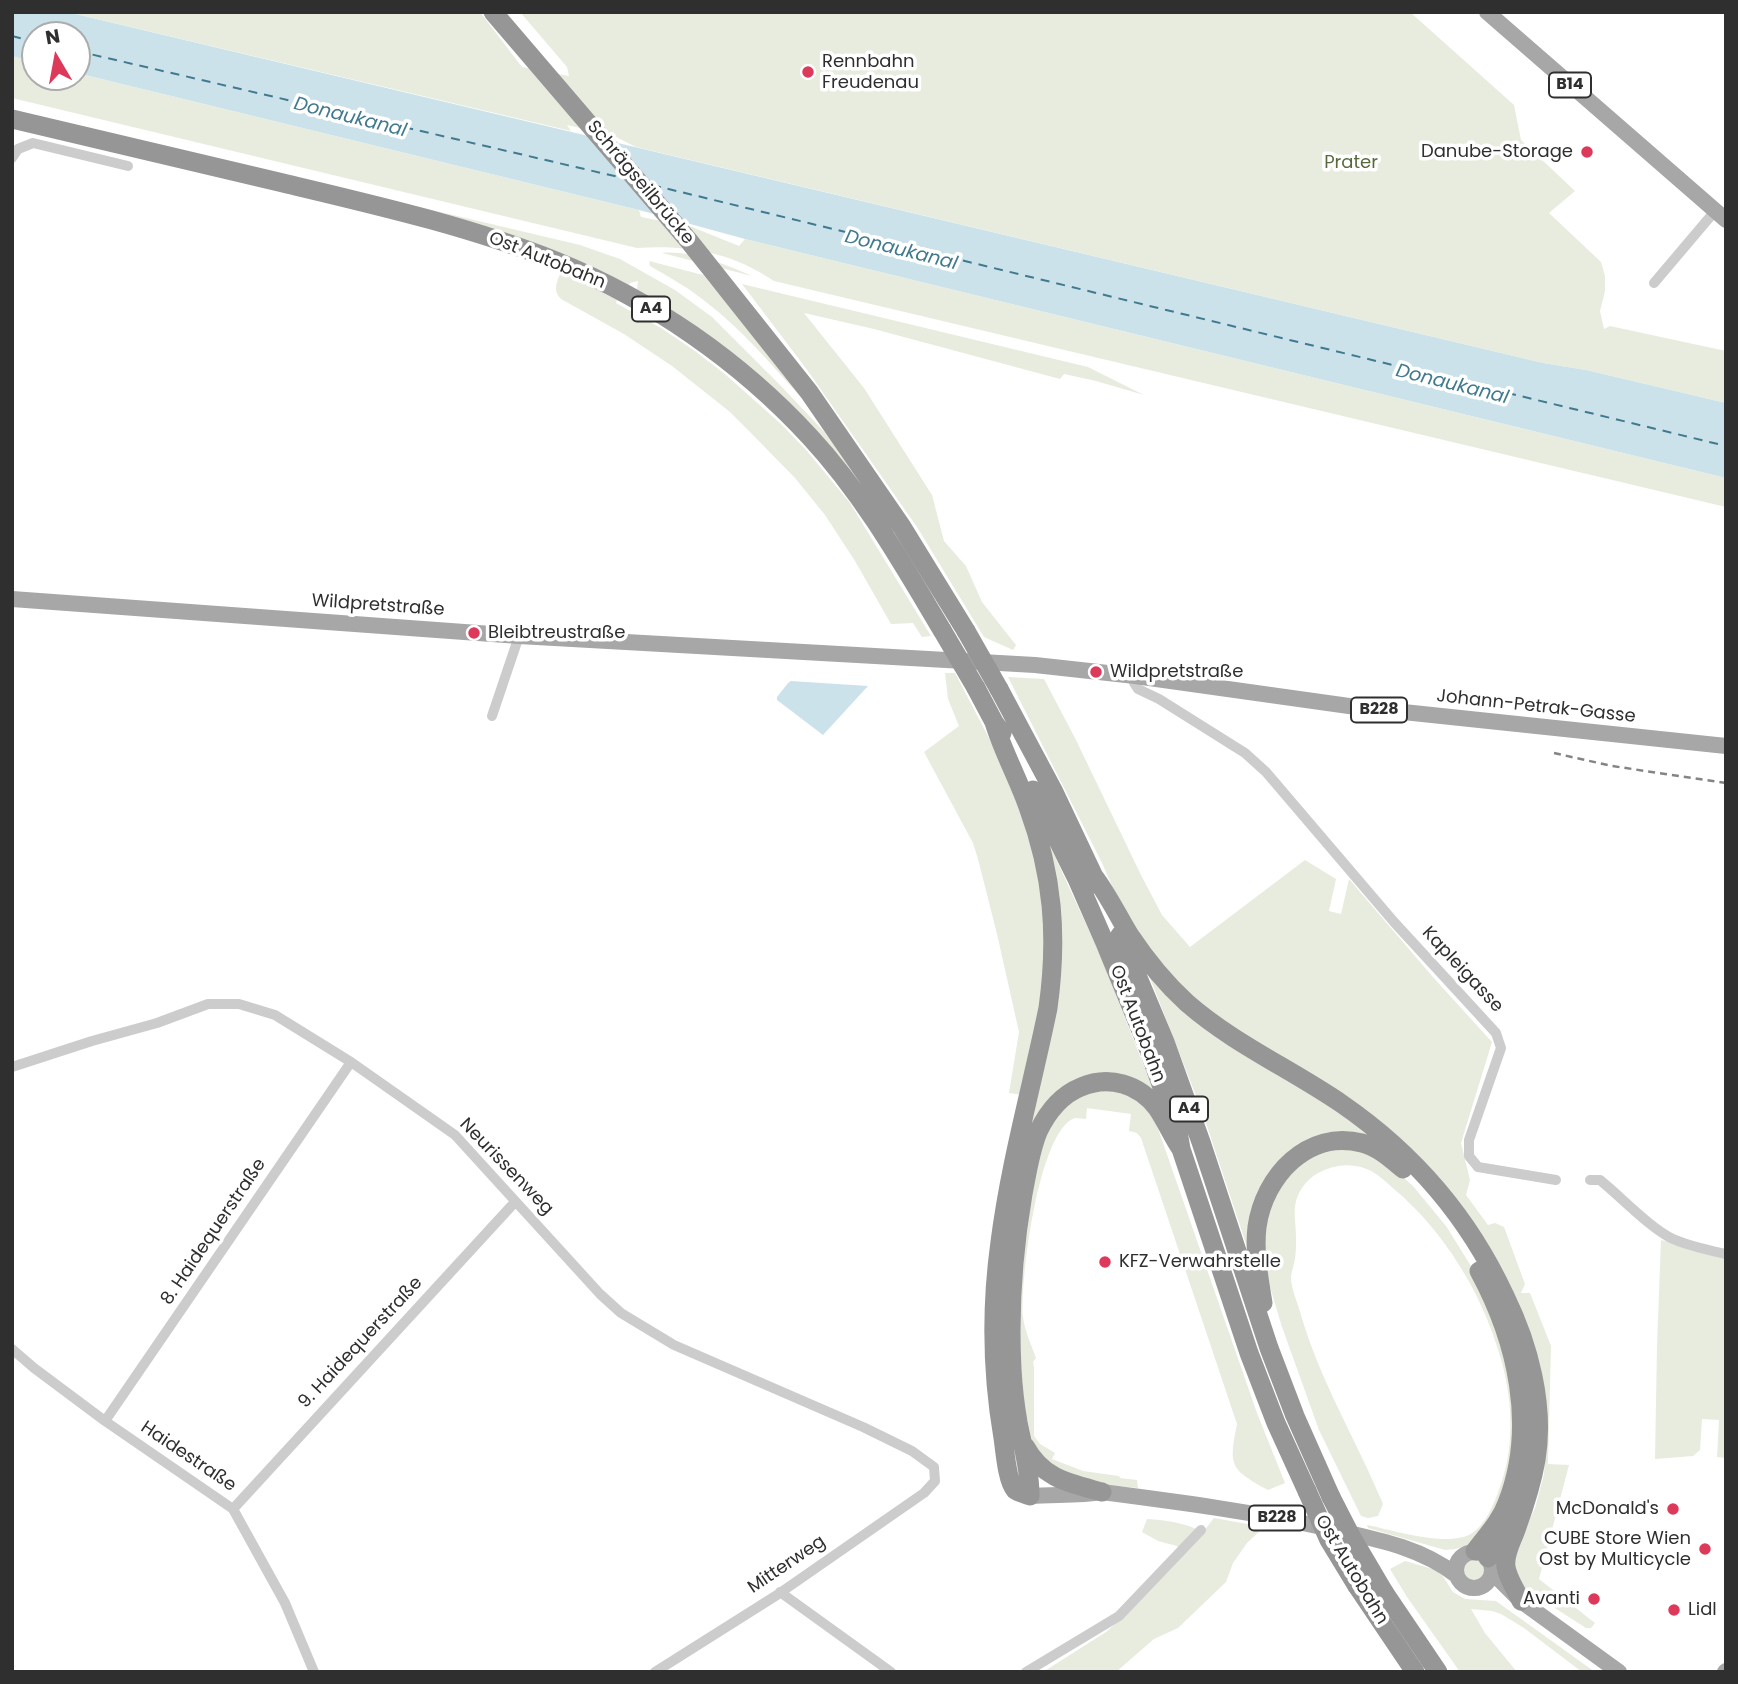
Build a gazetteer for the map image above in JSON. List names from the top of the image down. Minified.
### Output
{"streets":{"highway":["Schrägseilbrücke","Ost Autobahn","A4"],"main road":["B14","Wildpretstraße","Johann-Petrak-Gasse","B228"],"street":["Kapleigasse","Neurissenweg","8. Haidequerstraße","9. Haidequerstraße","Haidestraße","Mitterweg"]},"crossings":[["Schrägseilbrücke","Ost Autobahn"],["Wildpretstraße","Johann-Petrak-Gasse"],["Wildpretstraße","Kapleigasse"],["Johann-Petrak-Gasse","Kapleigasse"],["Neurissenweg","8. Haidequerstraße"],["Neurissenweg","9. Haidequerstraße"],["Neurissenweg","Mitterweg"],["8. Haidequerstraße","Haidestraße"],["9. Haidequerstraße","Haidestraße"]],"water":["Donaukanal"],"parks":["Prater"],"places":["Rennbahn Freudenau","Danube-Storage","Bleibtreustraße","Wildpretstraße","KFZ-Verwahrstelle","McDonald's","CUBE Store Wien Ost by Multicycle","Avanti","Lidl"],"north":"top"}
